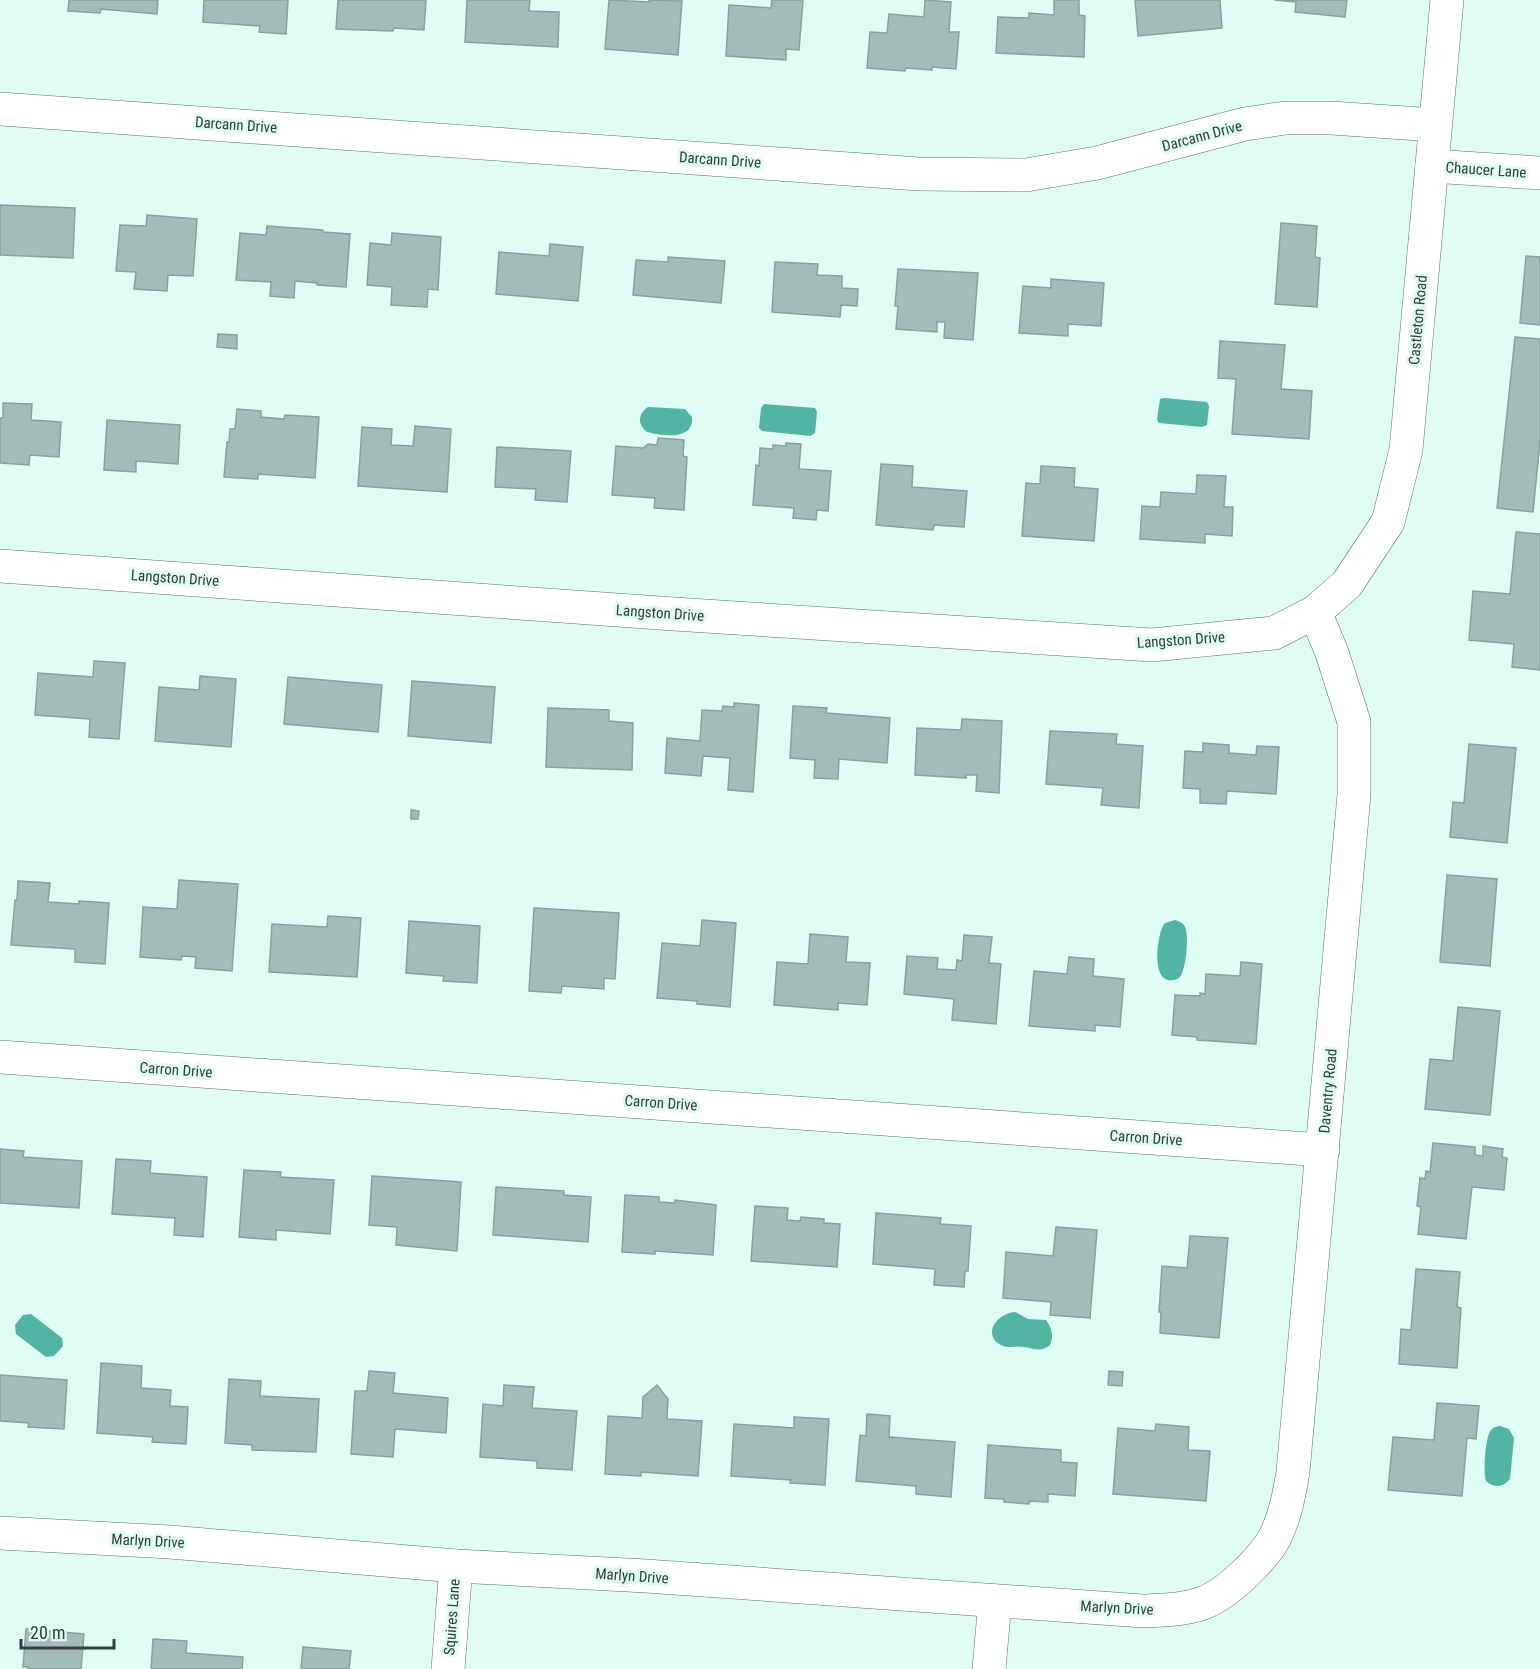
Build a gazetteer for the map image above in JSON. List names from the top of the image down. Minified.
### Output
{"streets":{"street":["Darcann Drive","Chaucer Lane","Castleton Road","Langston Drive","Carron Drive","Daventry Road","Marlyn Drive","Squires Lane"]},"crossings":[["Darcann Drive","Castleton Road"],["Chaucer Lane","Castleton Road"],["Castleton Road","Langston Drive"],["Castleton Road","Daventry Road"],["Langston Drive","Daventry Road"],["Carron Drive","Daventry Road"],["Daventry Road","Marlyn Drive"],["Marlyn Drive","Squires Lane"]],"scale_bar":"20 m"}
